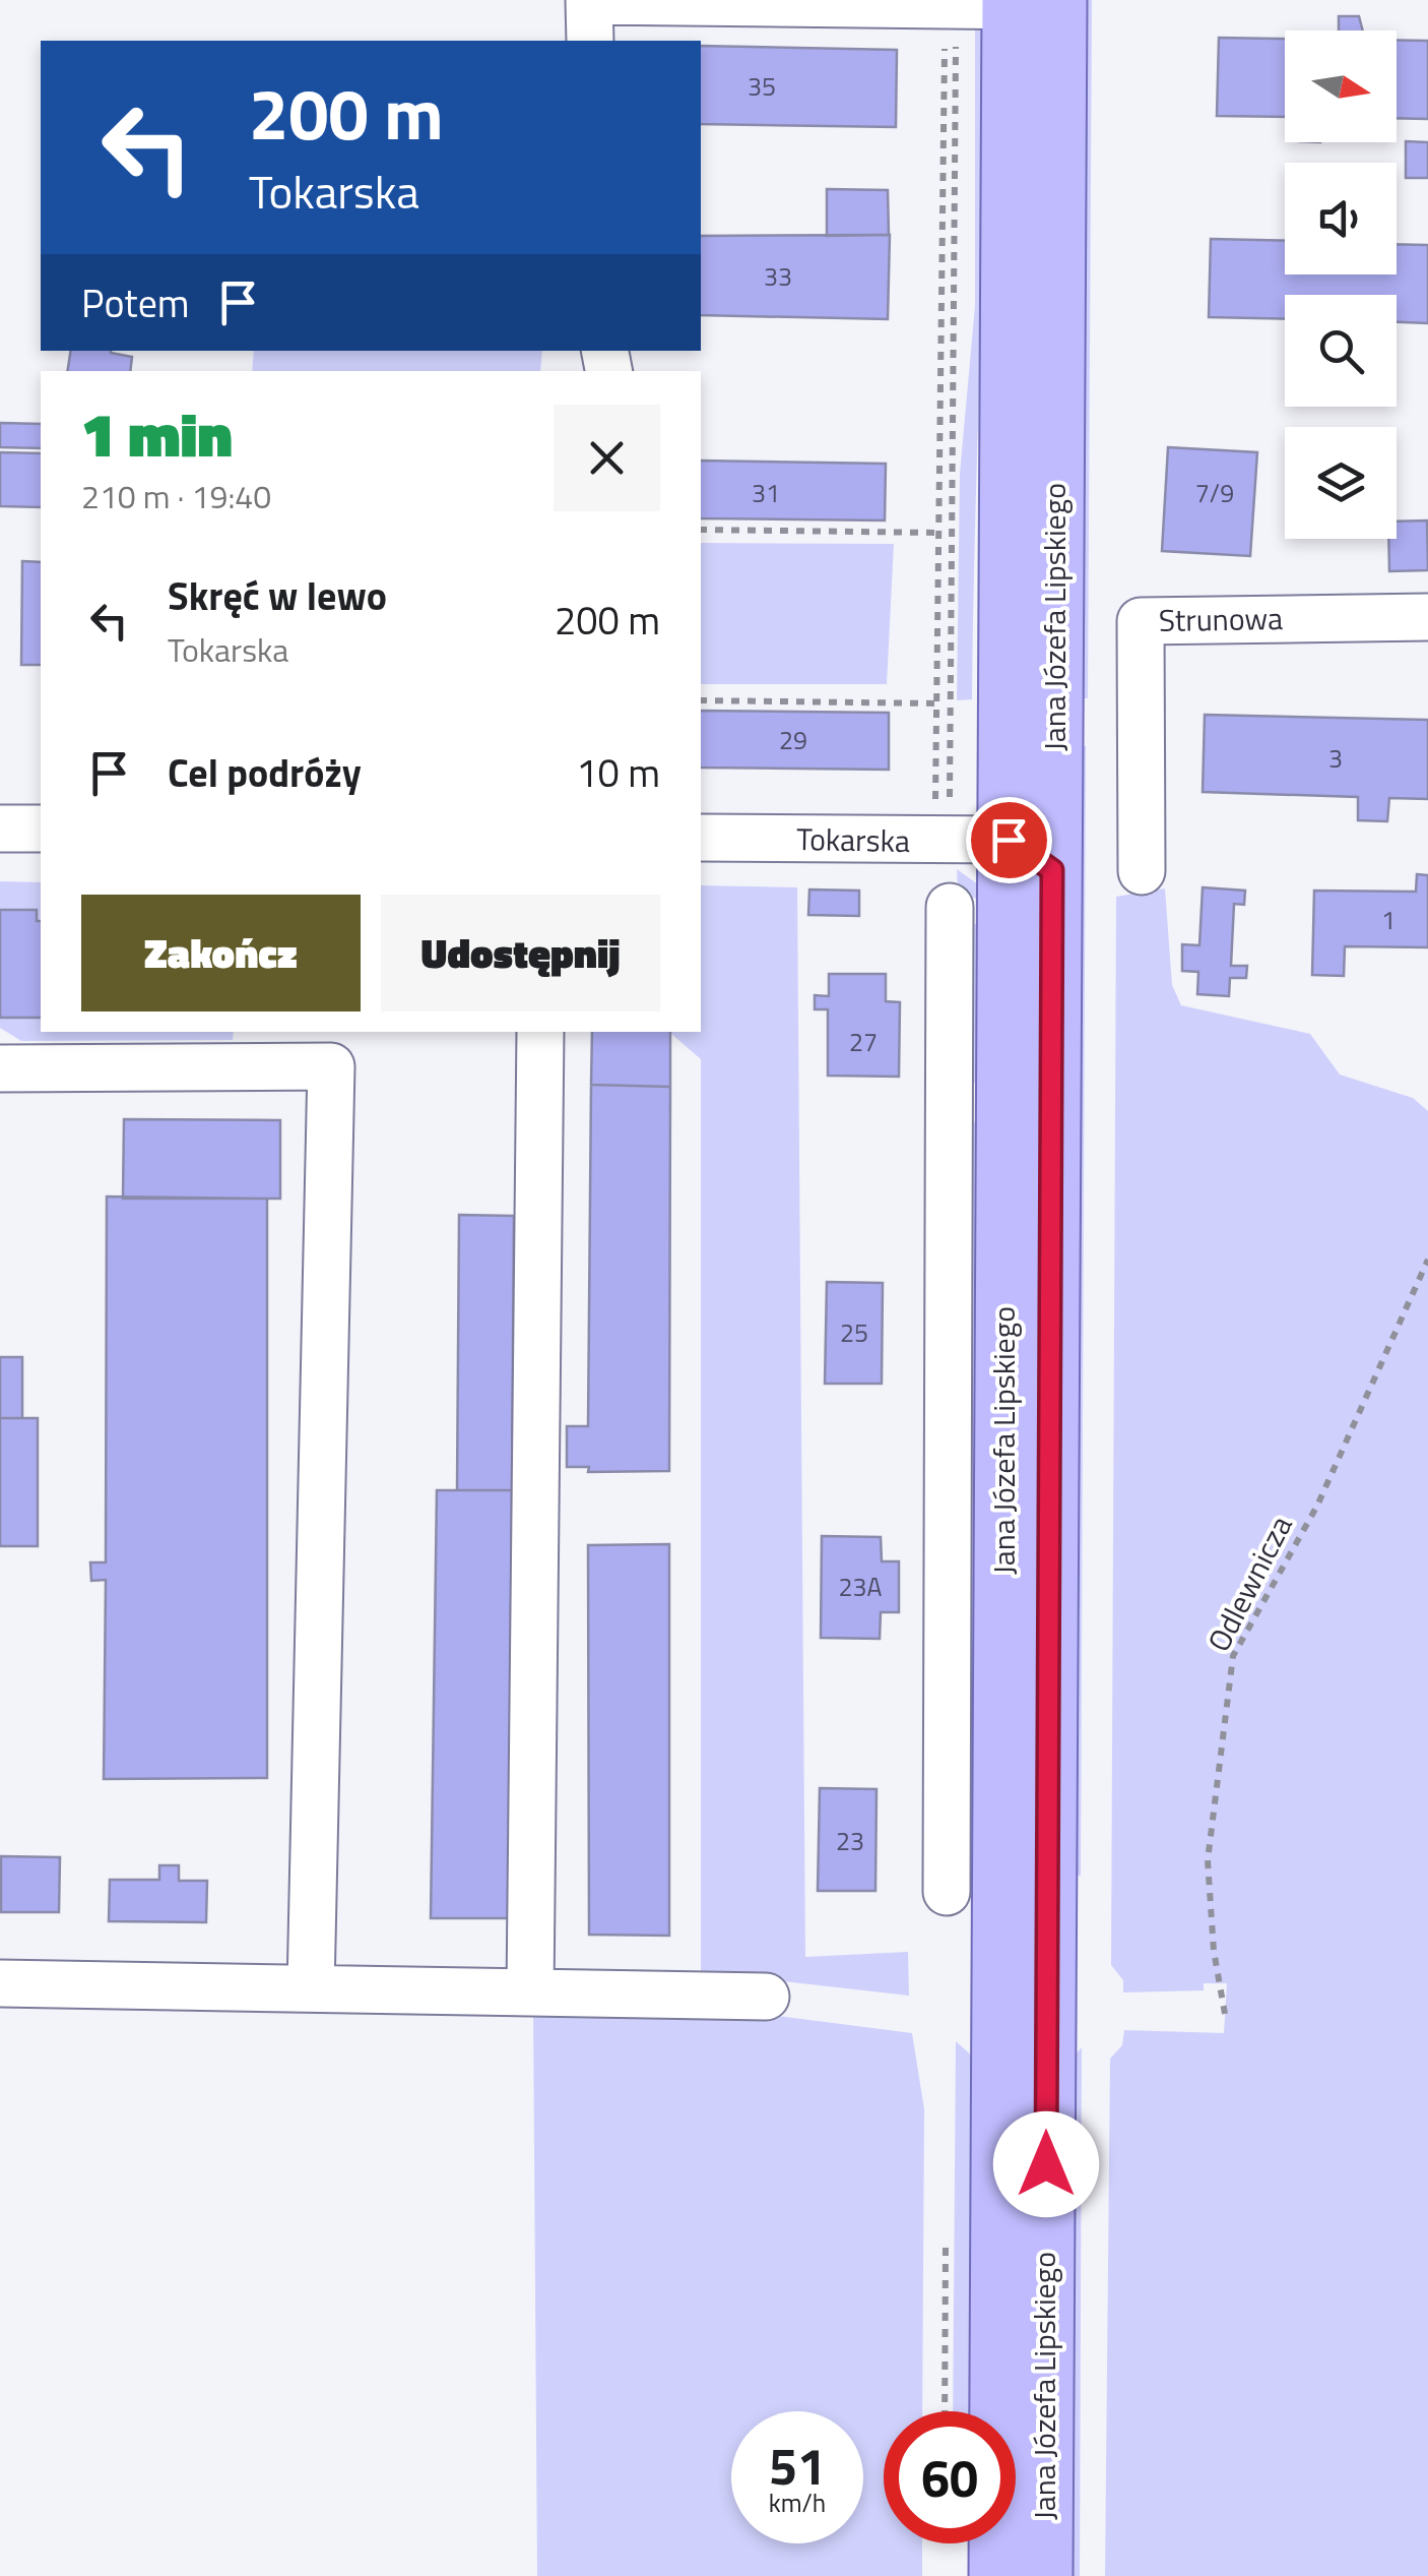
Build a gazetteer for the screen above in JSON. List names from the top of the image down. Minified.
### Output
{"streets":{"main road":["Jana Józefa Lipskiego"],"street":["Strunowa","Tokarska"],"path":["Odlewnicza"]},"crossings":[["Jana Józefa Lipskiego","Tokarska"]],"house_numbers":["35","33","31","7/9","29","3","1","27","25","23A","23"],"north":"right","page":{"turn":["200 m","Tokarska"],"then":"Potem","heading":["1 min","210 m · 19:40"],"list":[{"name":"Skręć w lewo","note":"Tokarska","value":"200 m"},{"name":"Cel podróży","value":"10 m"}],"buttons":["Zakończ","Udostępnij"],"speed":"51 km/h","limit":"60"}}
